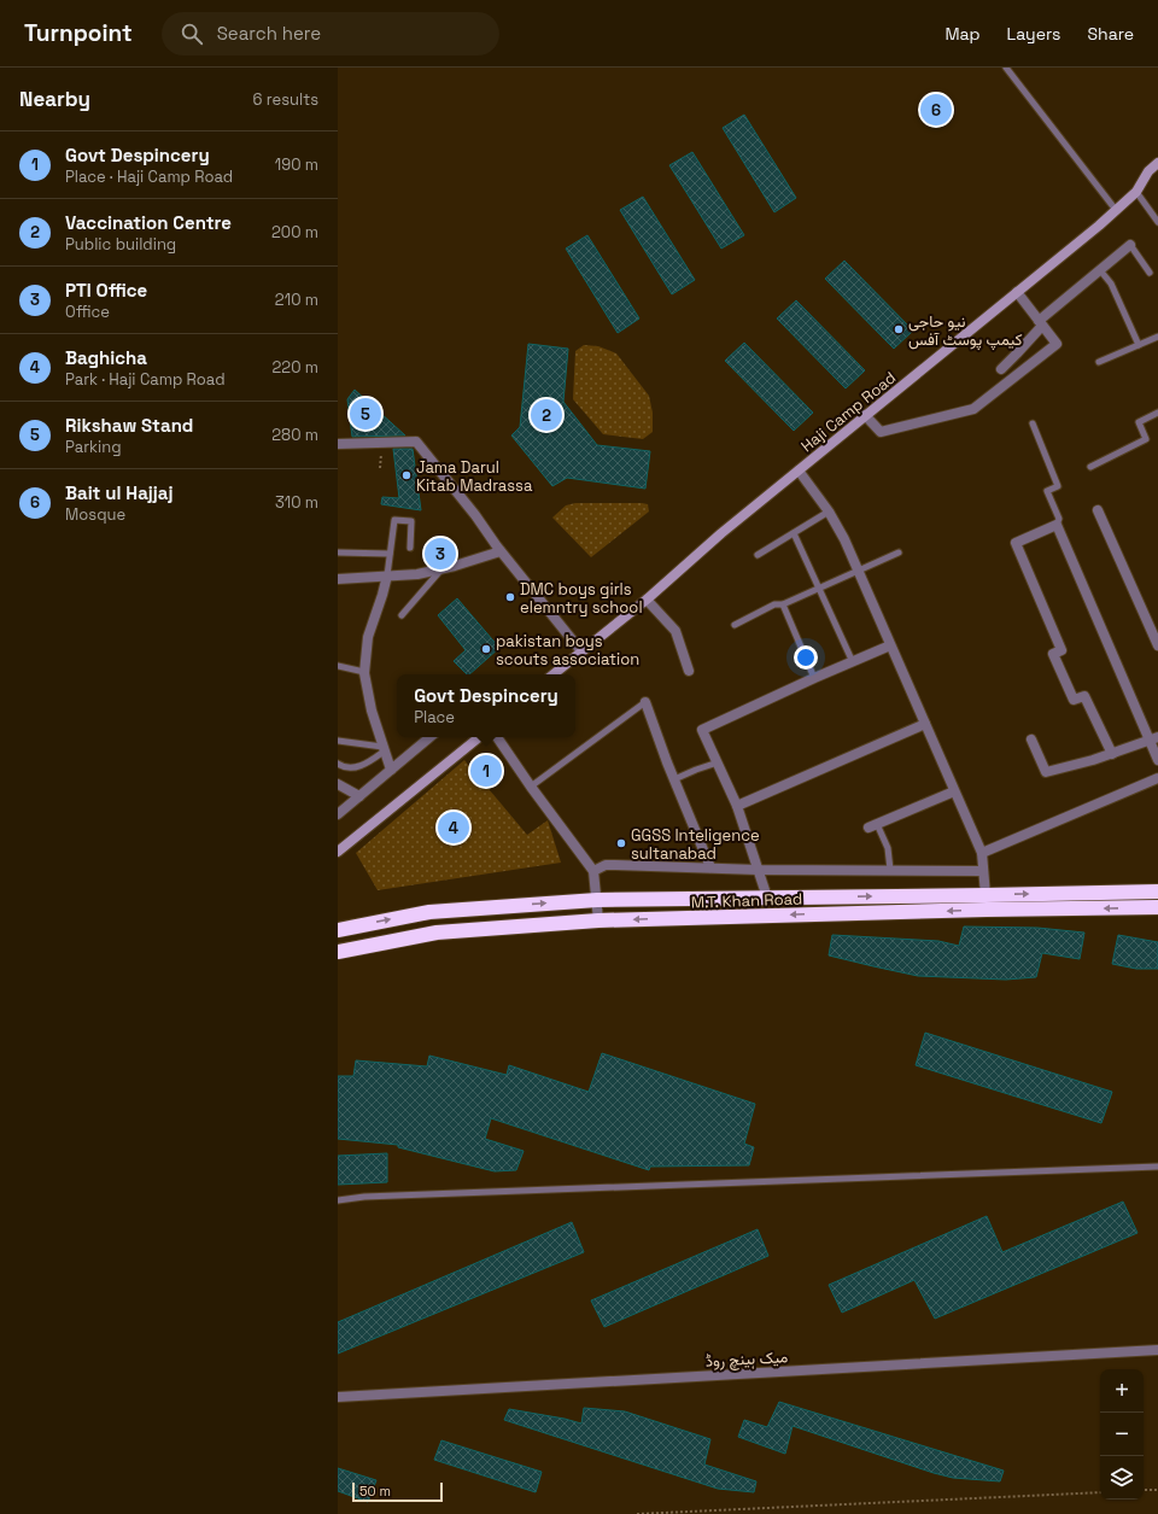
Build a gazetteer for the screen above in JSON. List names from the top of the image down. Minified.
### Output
{"streets":{"highway":["M.T. Khan Road"],"street":["Haji Camp Road","میک ہینچ روڈ"]},"places":["نیو حاجی کیمپ پوسٹ آفس","Jama Darul Kitab Madrassa","DMC boys girls elemntry school","pakistan boys scouts association","GGSS Inteligence sultanabad"],"scale_bar":"50 m","page":{"header":"Turnpoint","search":"Search here","nav":["Map","Layers","Share"],"heading":["Nearby","6 results"],"pins":["6","5","2","3","1","4"],"list":[{"mark":"1","name":"Govt Despincery","note":"Place · Haji Camp Road","value":"190 m"},{"mark":"2","name":"Vaccination Centre","note":"Public building","value":"200 m"},{"mark":"3","name":"PTI Office","note":"Office","value":"210 m"},{"mark":"4","name":"Baghicha","note":"Park · Haji Camp Road","value":"220 m"},{"mark":"5","name":"Rikshaw Stand","note":"Parking","value":"280 m"},{"mark":"6","name":"Bait ul Hajjaj","note":"Mosque","value":"310 m"}],"popup":["Govt Despincery","Place"],"map_buttons":["+","−"],"scale":"50 m"}}
